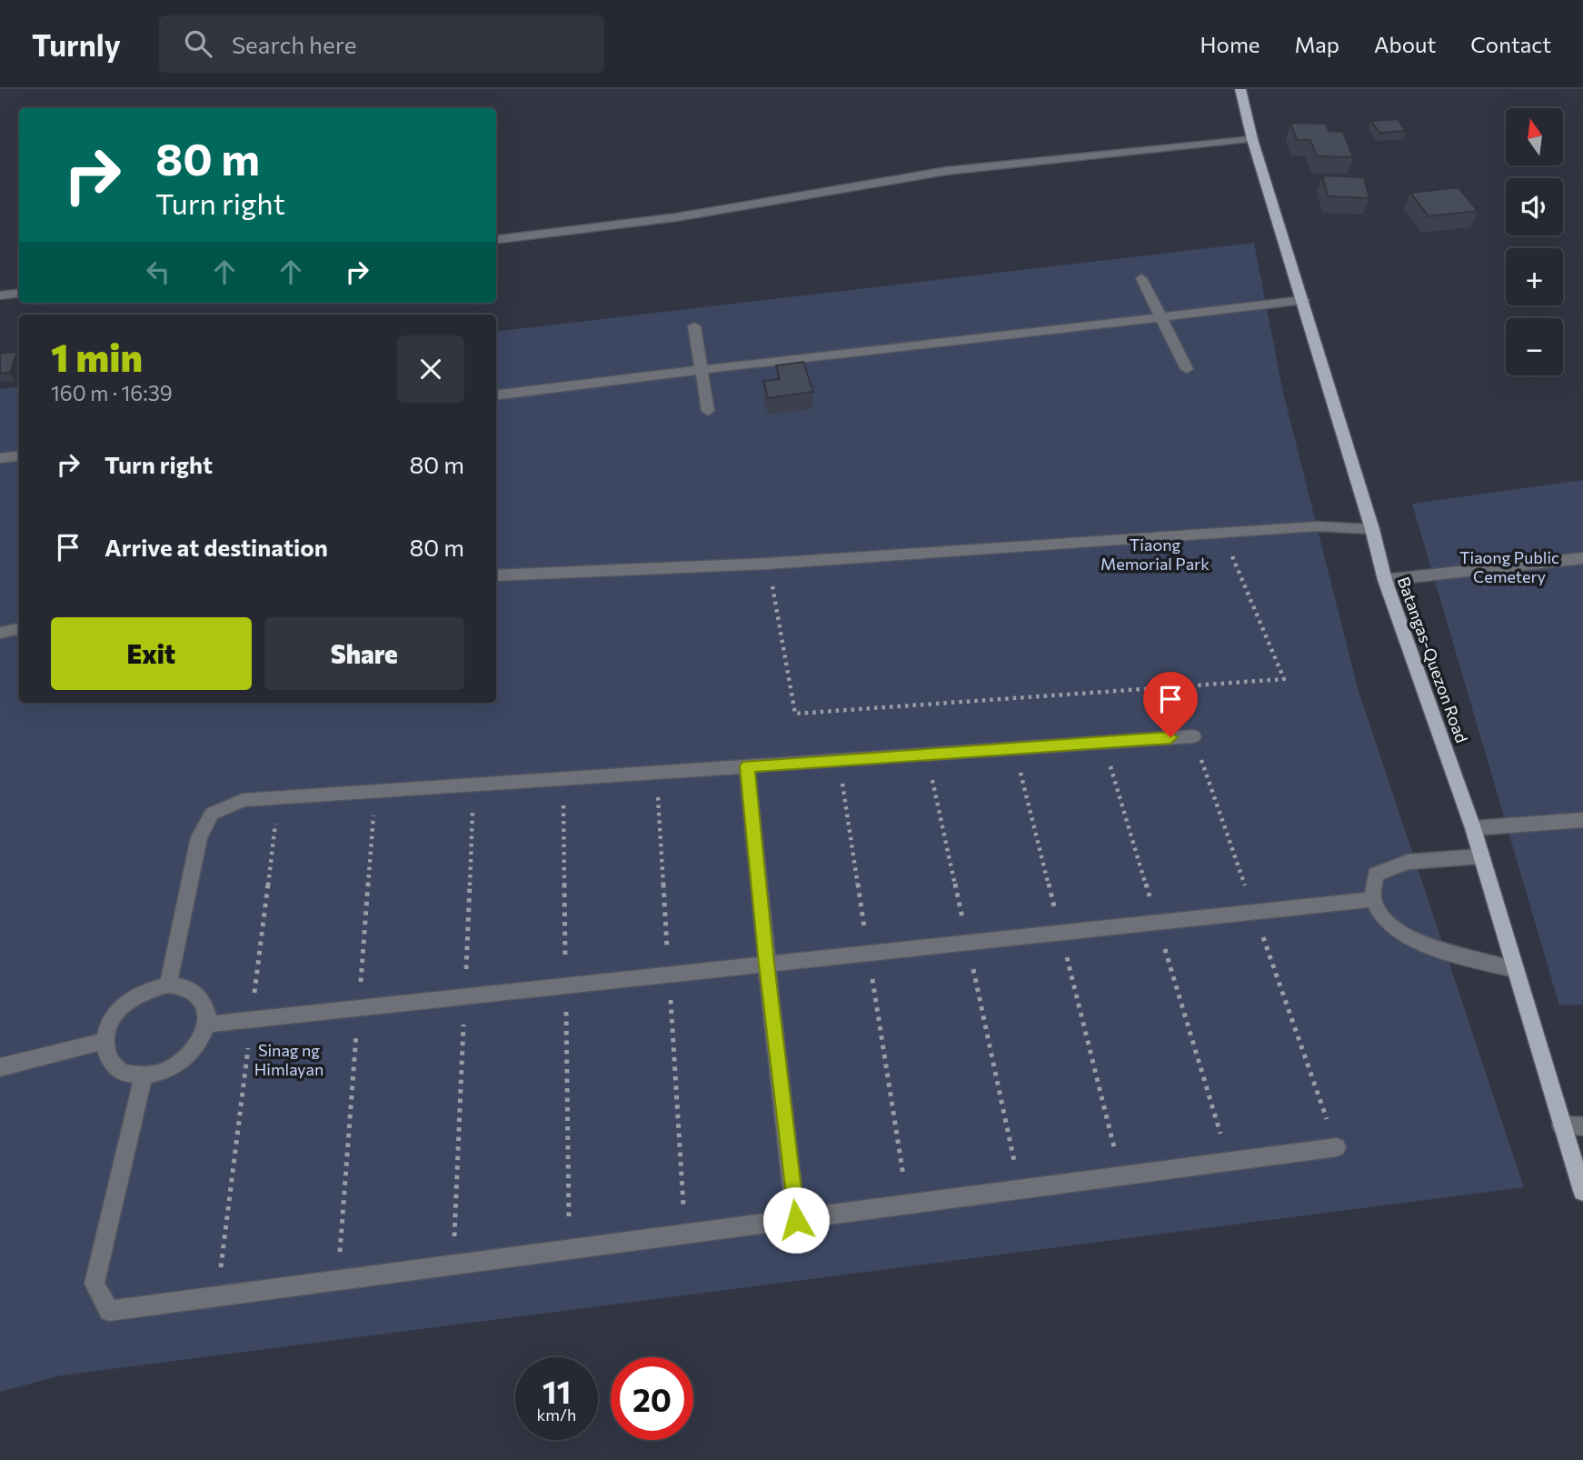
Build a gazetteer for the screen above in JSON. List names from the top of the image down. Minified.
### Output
{"streets":{"main road":["Batangas-Quezon Road"]},"parks":["Tiaong Memorial Park","Tiaong Public Cemetery","Sinag ng Himlayan"],"north":"top","page":{"header":"Turnly","search":"Search here","nav":["Home","Map","About","Contact"],"map_buttons":["+","−"],"turn":["80 m","Turn right"],"heading":["1 min","160 m · 16:39"],"list":[{"name":"Turn right","value":"80 m"},{"name":"Arrive at destination","value":"80 m"}],"buttons":["Exit","Share"],"speed":"11 km/h","limit":"20"}}
